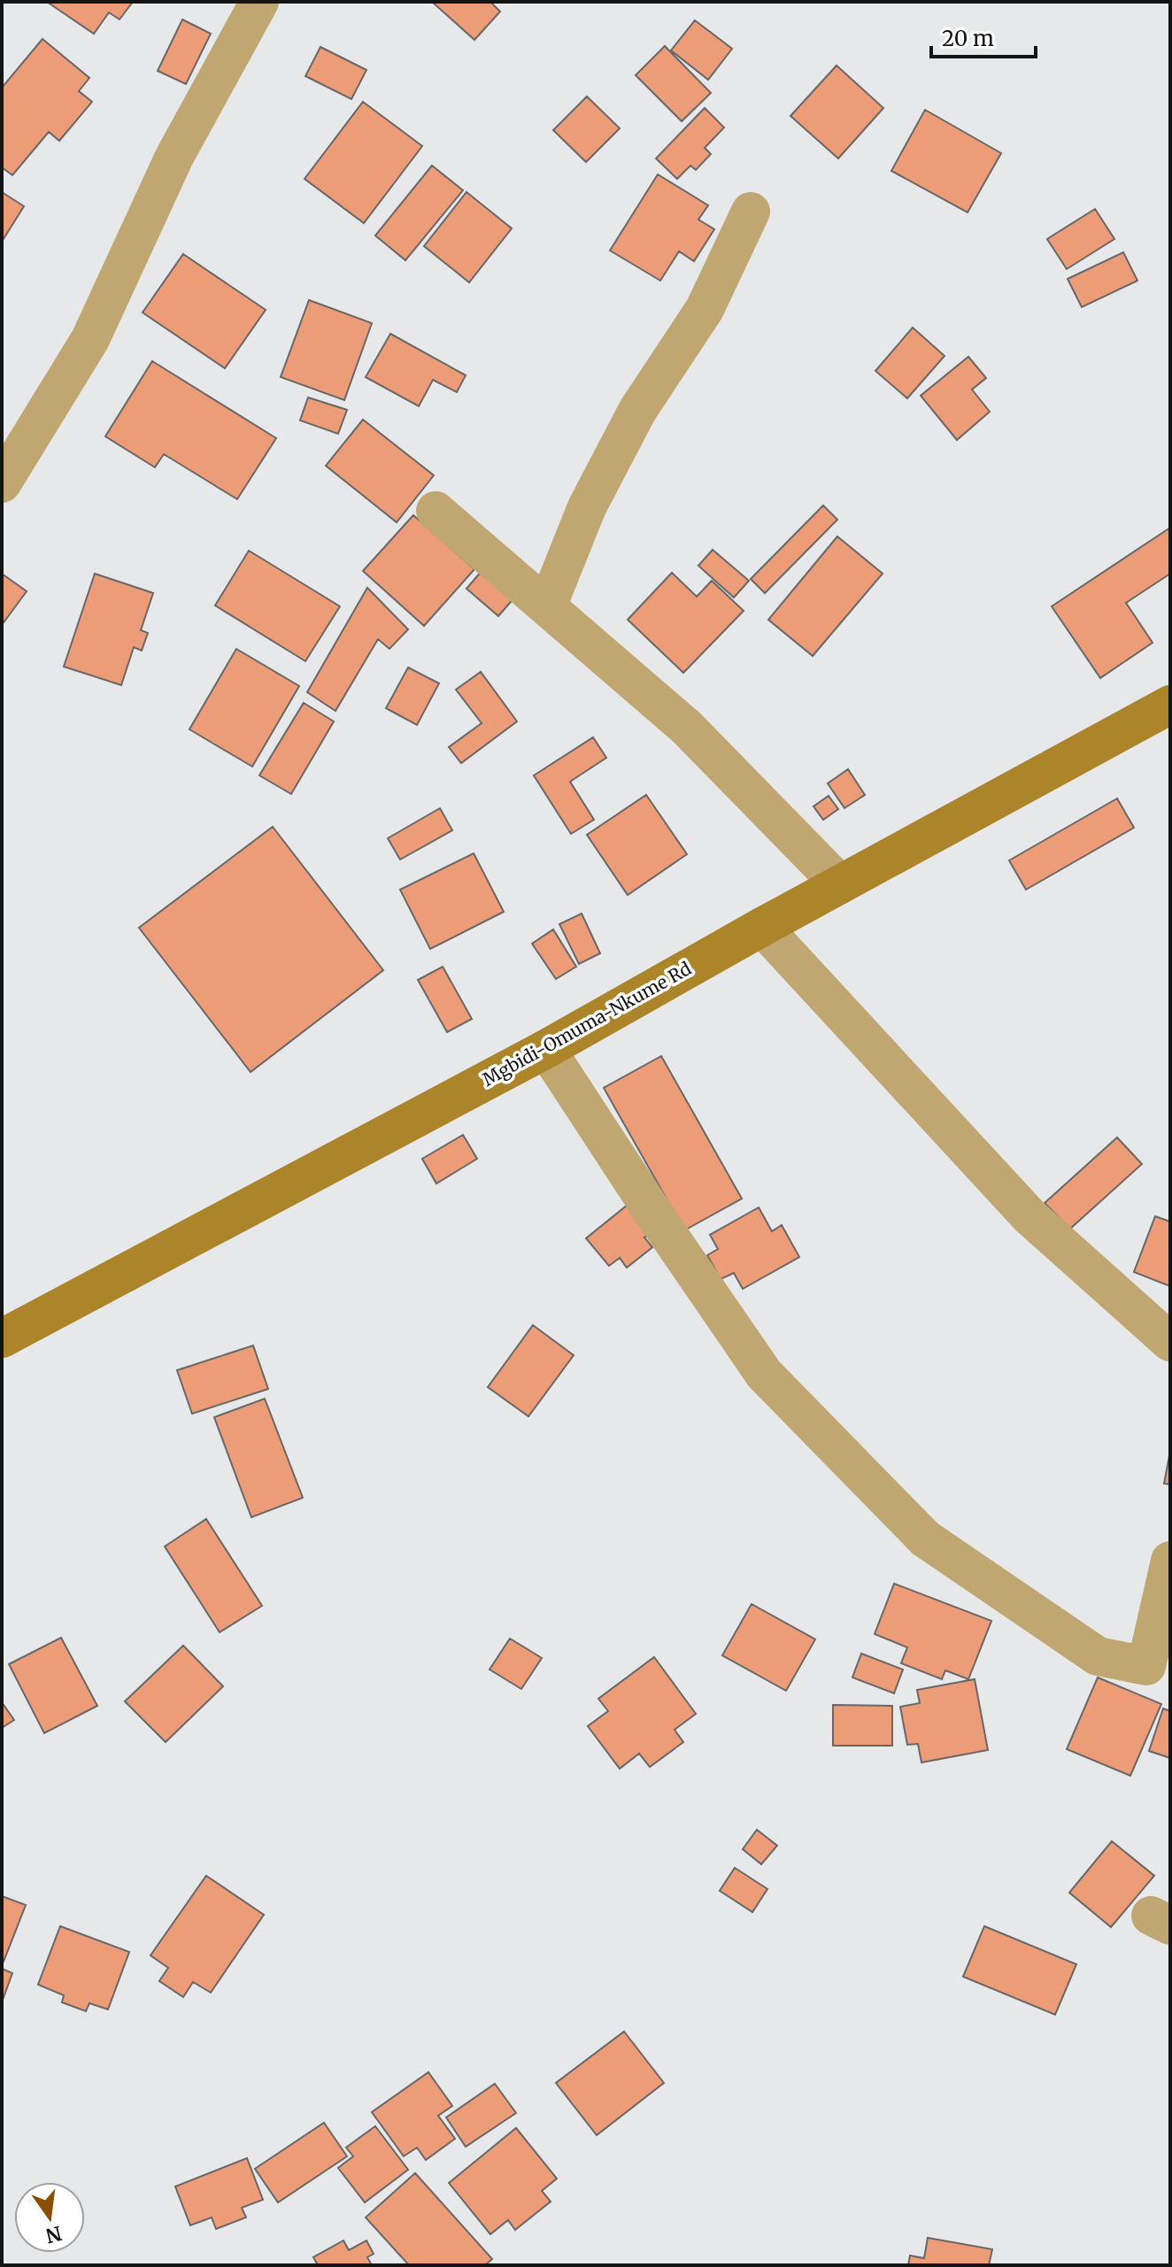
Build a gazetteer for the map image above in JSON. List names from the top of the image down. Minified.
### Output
{"streets":{"street":["Mgbidi-Omuma-Nkume Rd"]},"scale_bar":"20 m","north":"bottom"}
